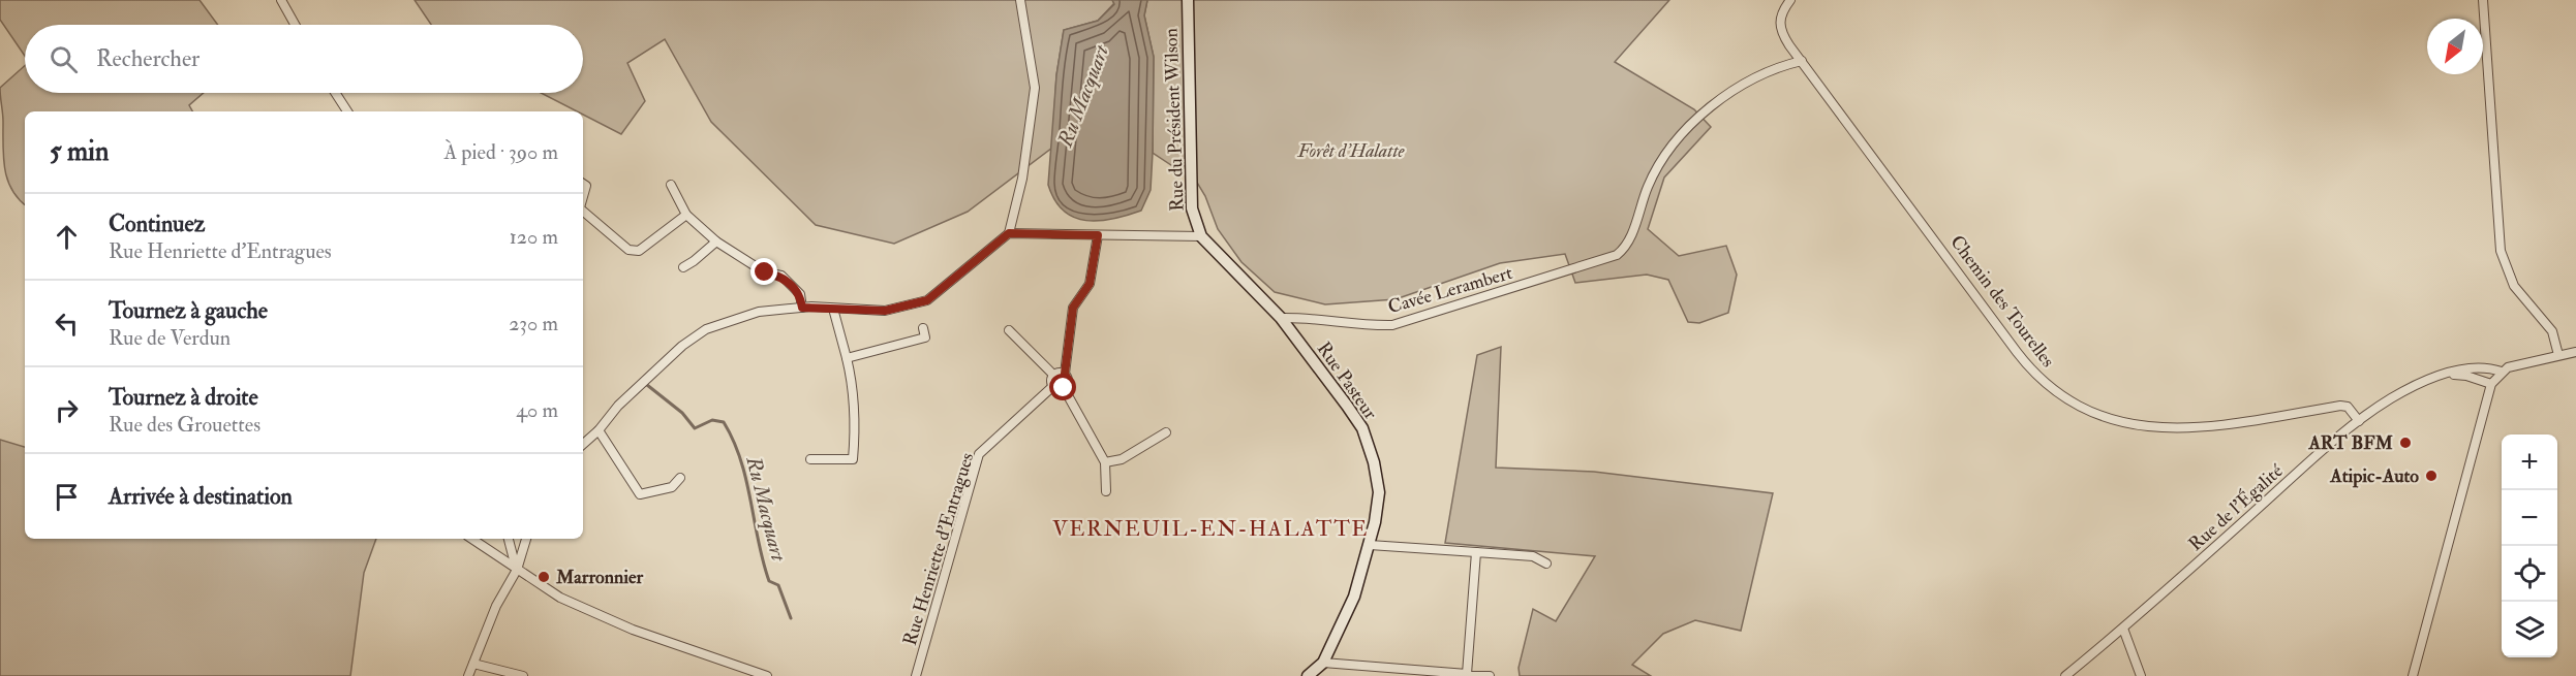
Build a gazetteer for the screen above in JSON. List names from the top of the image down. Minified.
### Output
{"streets":{"street":["Rue du Président Wilson","Cavée Lerambert","Chemin des Tourelles","Rue Pasteur","Rue de l'Égalité","Rue Henriette d'Entragues"]},"crossings":[["Rue du Président Wilson","Rue Pasteur"],["Cavée Lerambert","Chemin des Tourelles"],["Cavée Lerambert","Rue Pasteur"],["Chemin des Tourelles","Rue de l'Égalité"]],"districts":["VERNEUIL-EN-HALATTE"],"water":["Ru Macquart"],"parks":["Forêt d'Halatte"],"places":["ART BFM","Atipic-Auto","Marronnier"],"north":"bottom left","page":{"search":"Rechercher","heading":["5 min","À pied · 390 m"],"list":[["Continuez","Rue Henriette d'Entragues","120 m"],["Tournez à gauche","Rue de Verdun","230 m"],["Tournez à droite","Rue des Grouettes","40 m"],"Arrivée à destination"],"map_buttons":["+","−"]}}
